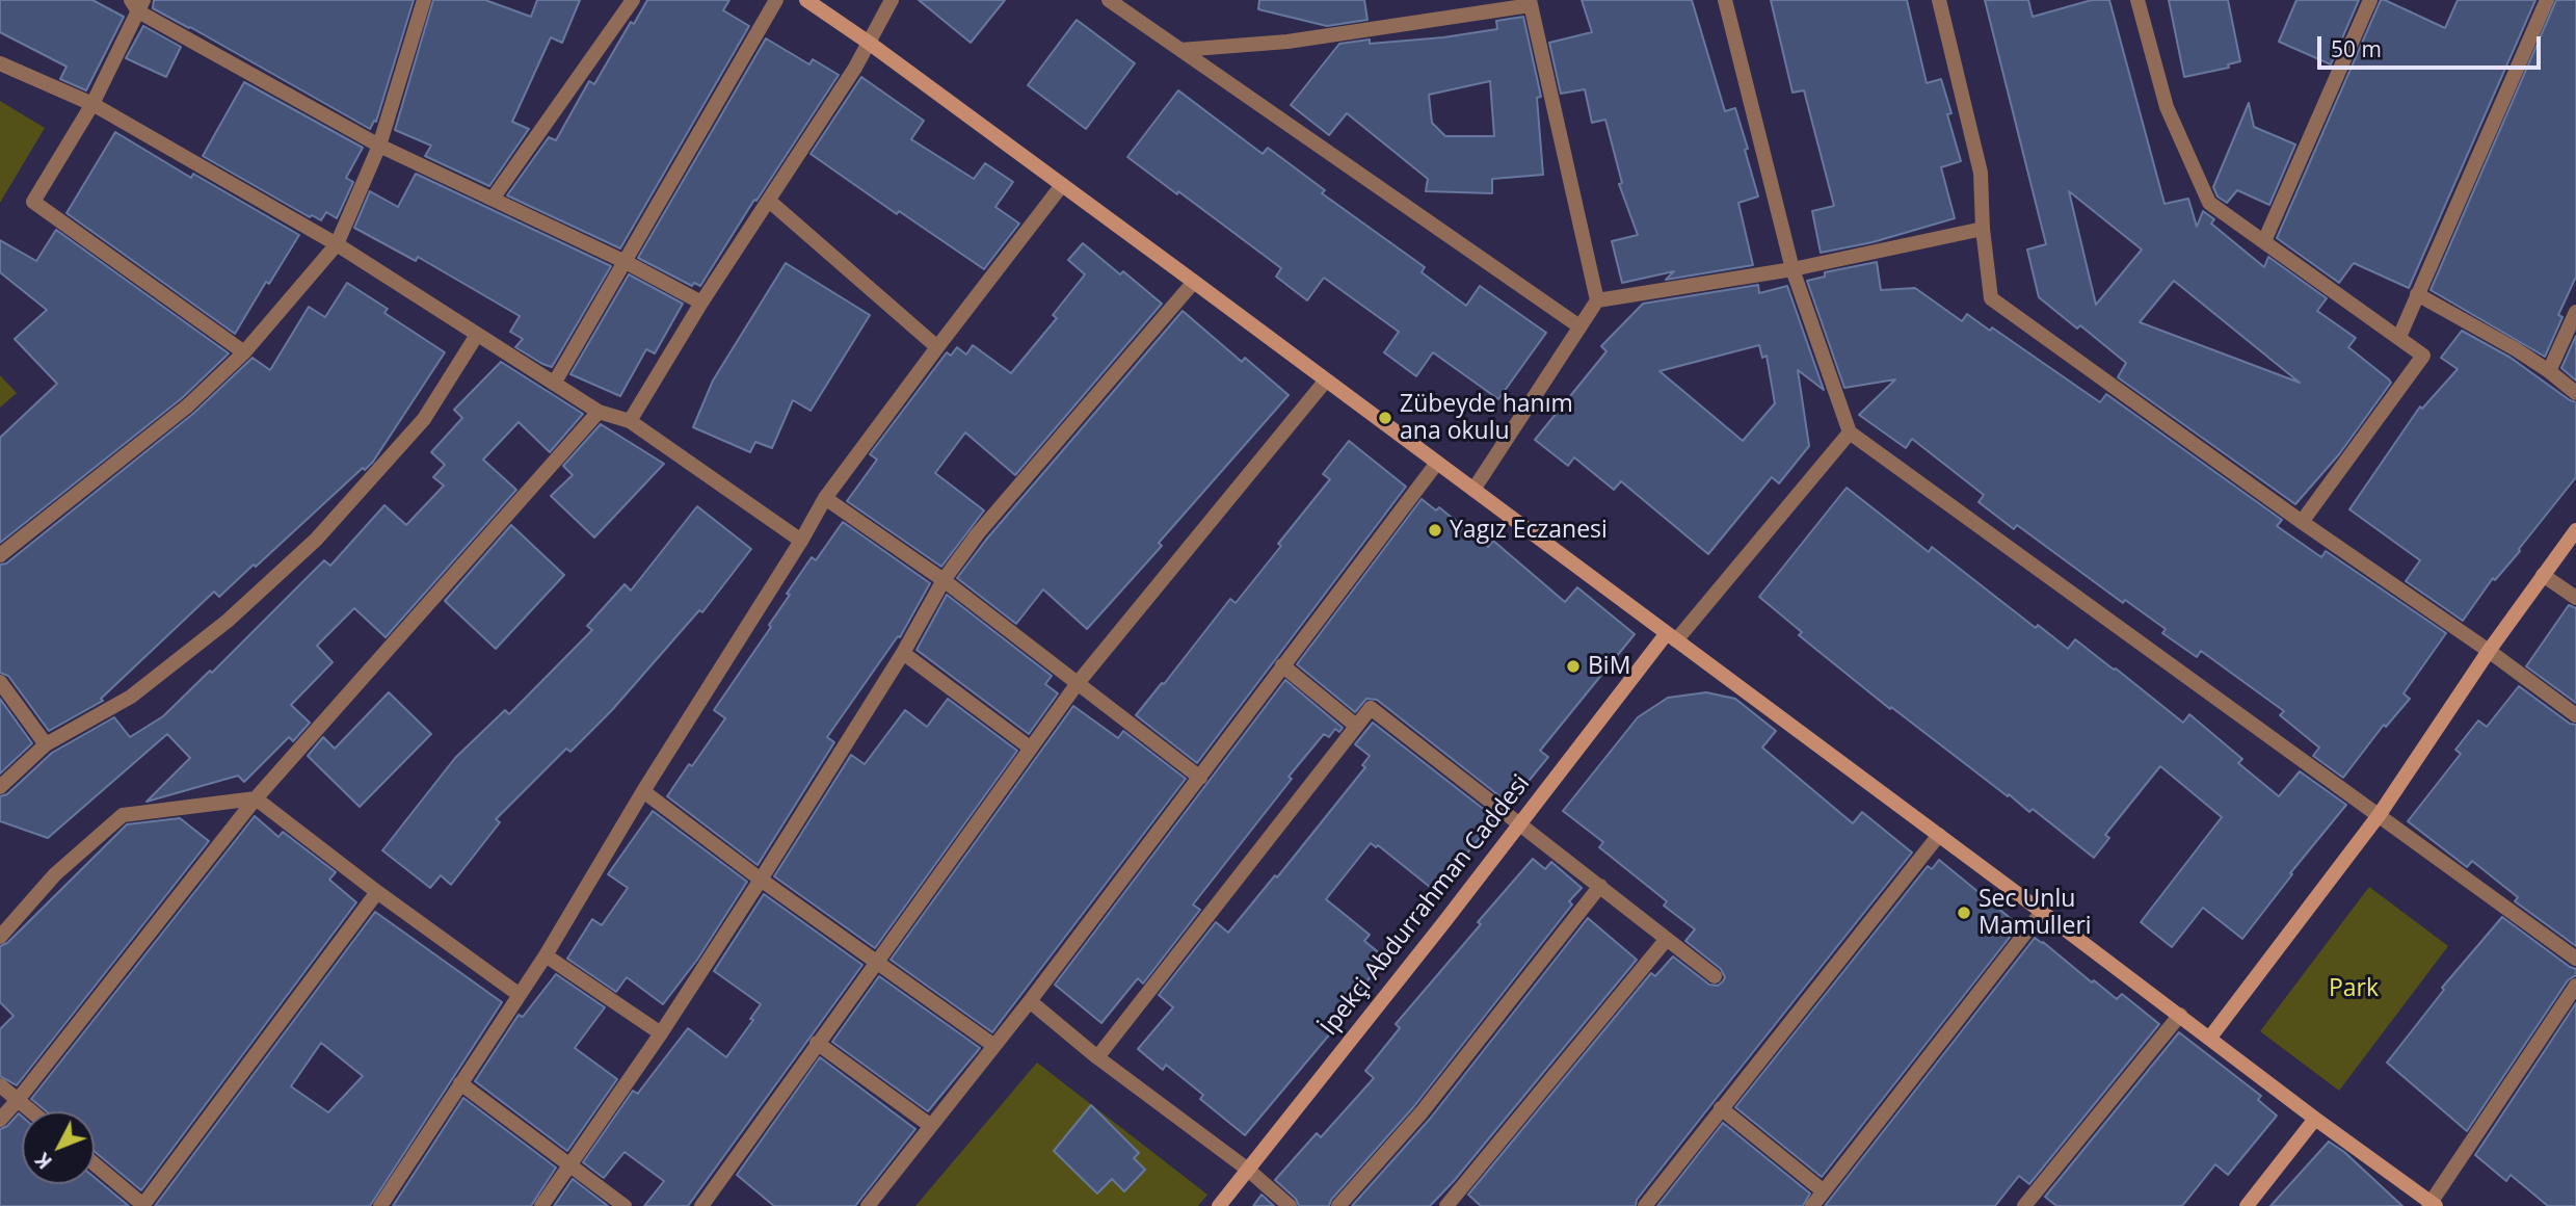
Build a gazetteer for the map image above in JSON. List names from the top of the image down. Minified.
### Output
{"streets":{"street":["İpekçi Abdurrahman Caddesi"]},"parks":["Park"],"places":["Zübeyde hanım ana okulu","Yagız Eczanesi","BiM","Sec Unlu Mamulleri"],"scale_bar":"50 m","north":"bottom left"}
